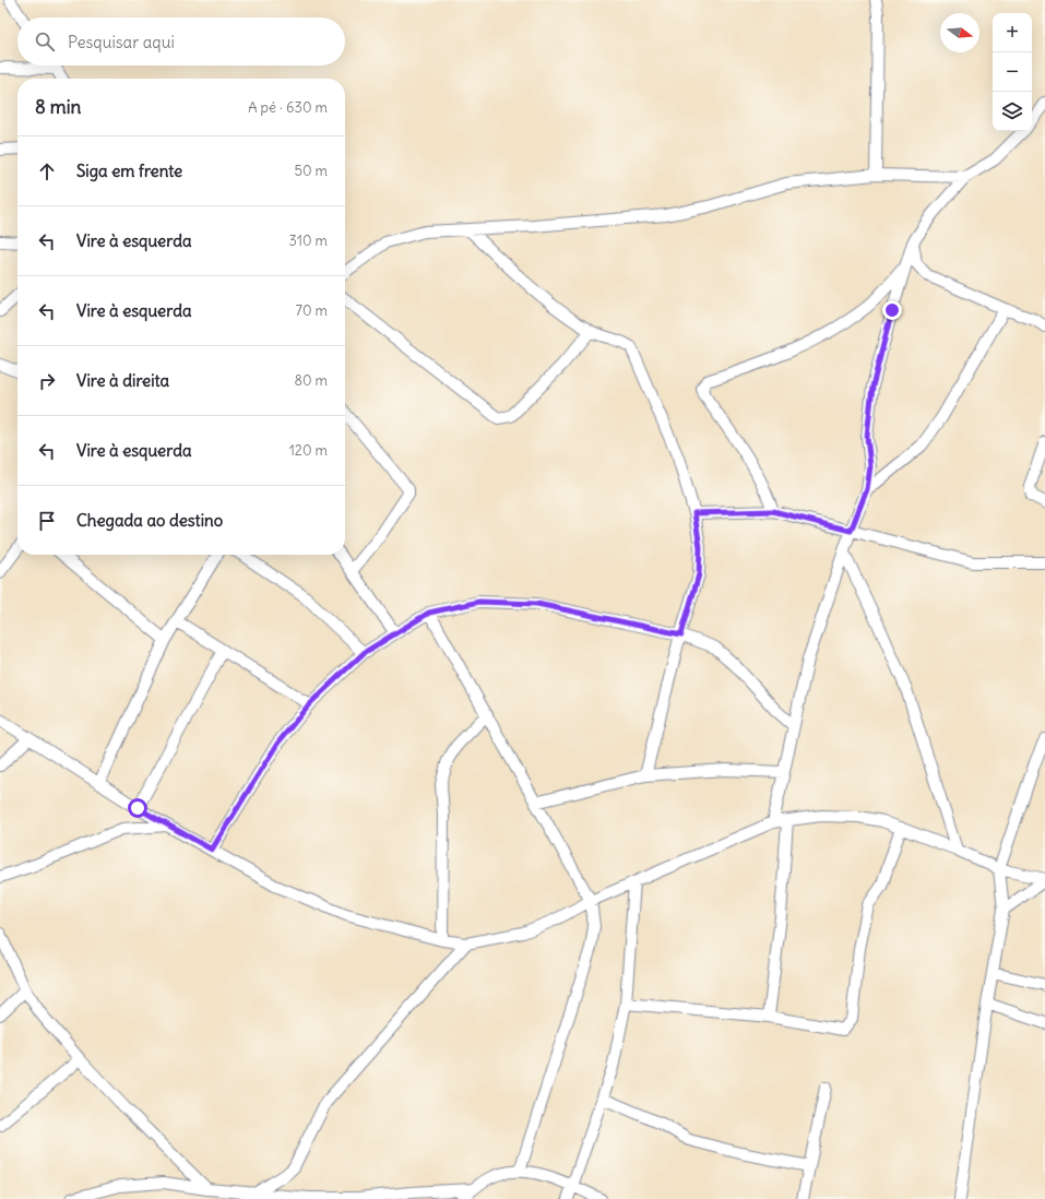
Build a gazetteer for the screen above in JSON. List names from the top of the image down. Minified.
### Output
{"north":"right","page":{"map_buttons":["+","−"],"search":"Pesquisar aqui","heading":["8 min","A pé · 630 m"],"list":[["Siga em frente","50 m"],["Vire à esquerda","310 m"],["Vire à esquerda","70 m"],["Vire à direita","80 m"],["Vire à esquerda","120 m"],"Chegada ao destino"]}}
